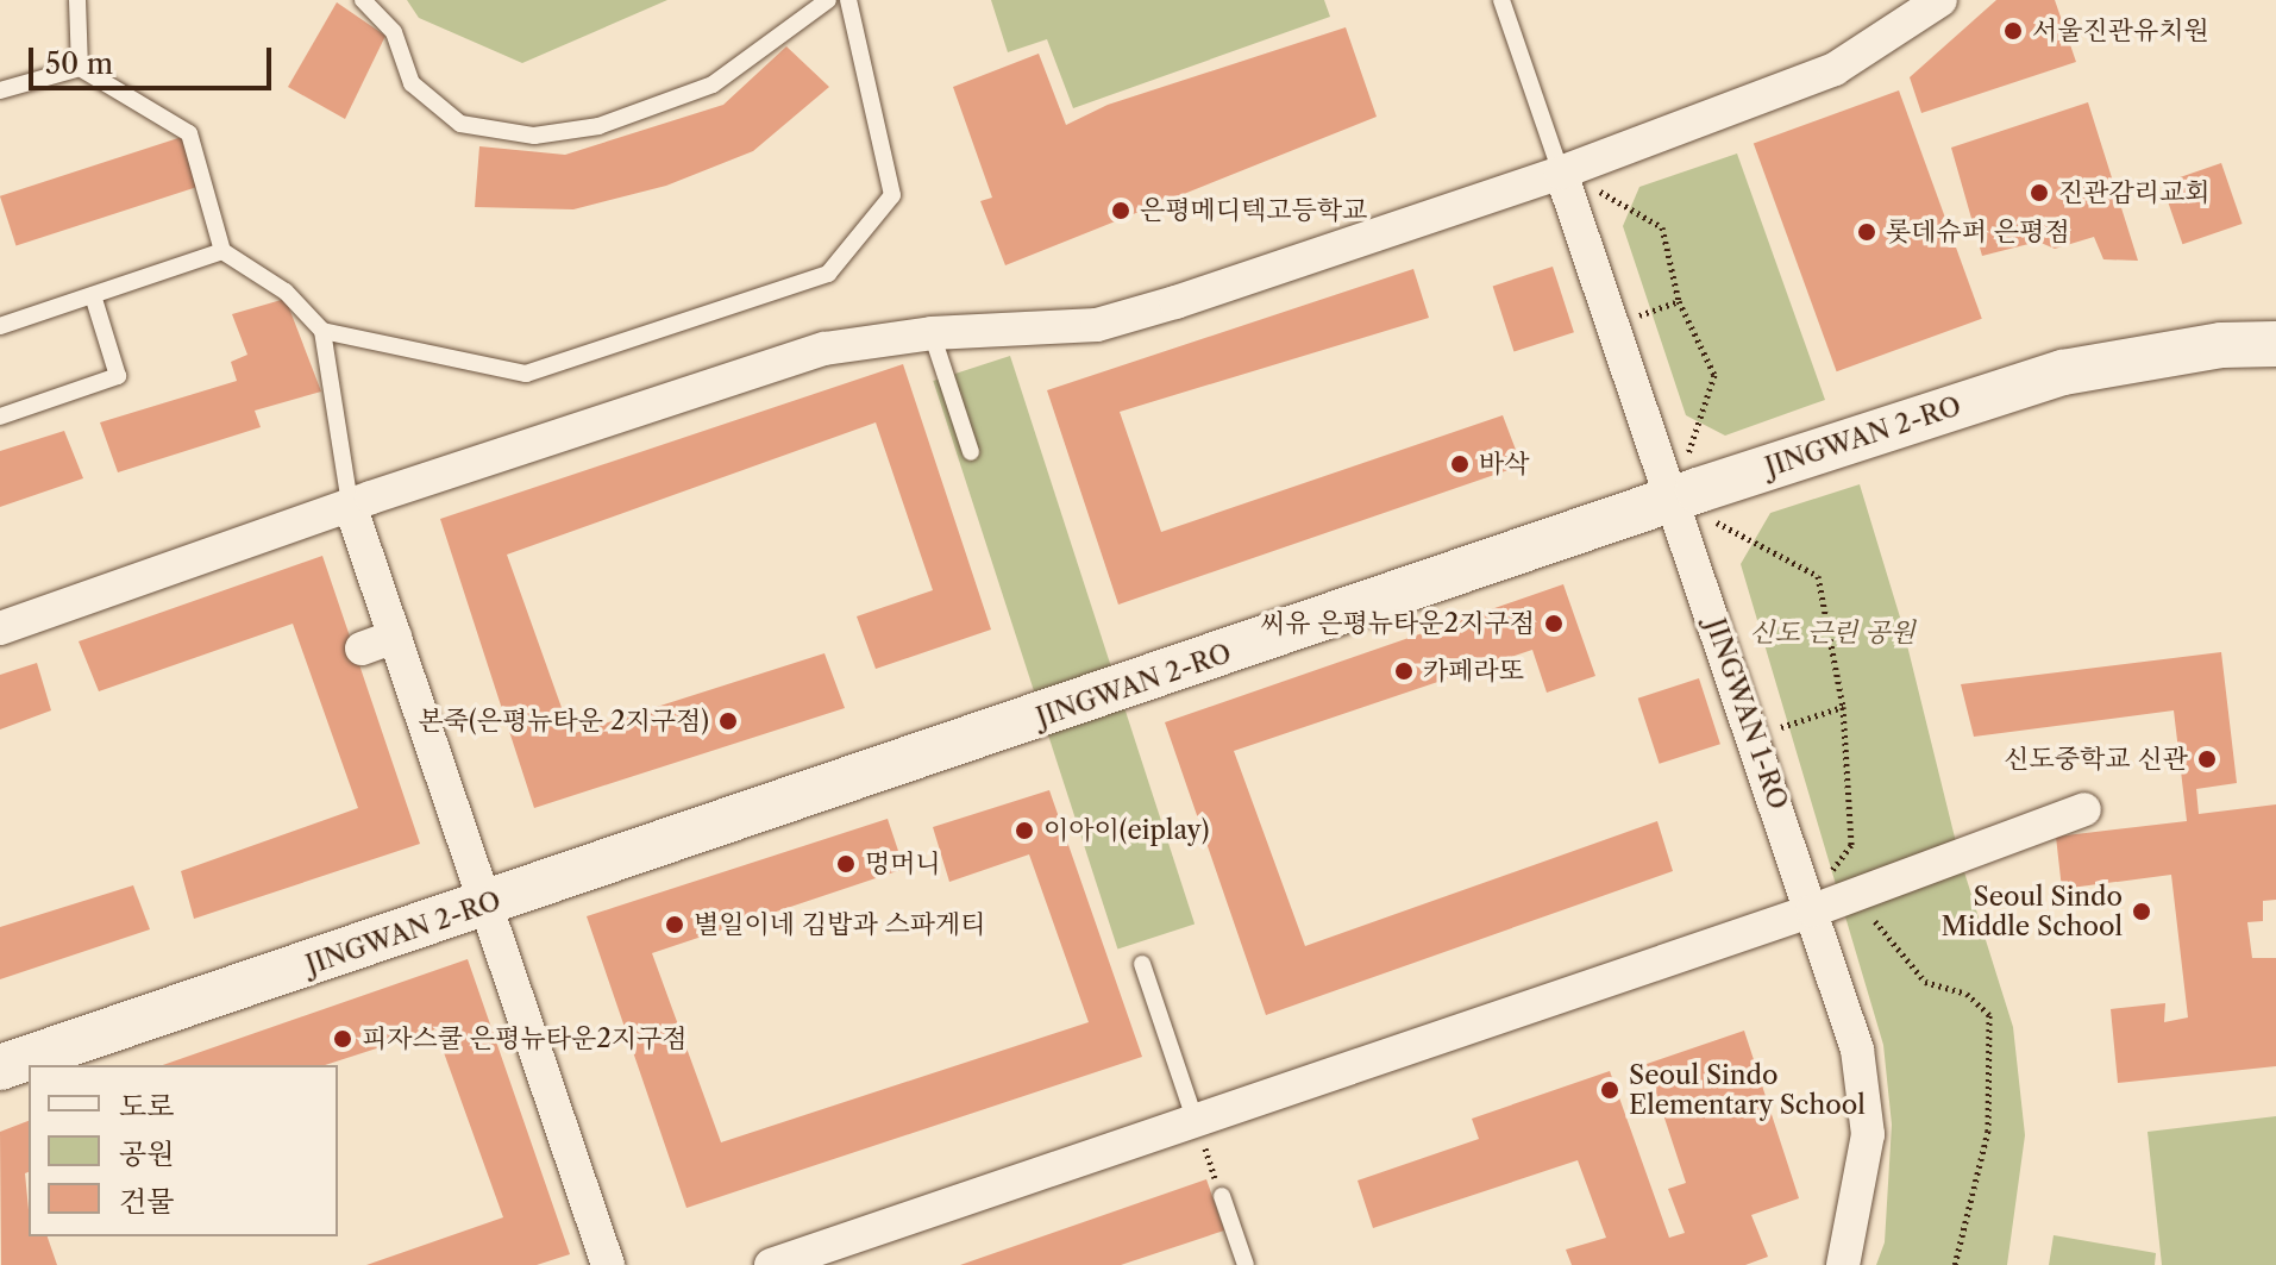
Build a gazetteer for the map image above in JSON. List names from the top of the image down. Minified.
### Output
{"streets":{"street":["JINGWAN 2-RO","JINGWAN 1-RO"]},"crossings":[["JINGWAN 2-RO","JINGWAN 1-RO"]],"parks":["신도 근린 공원"],"places":["서울진관유치원","진관감리교회","은평메디텍고등학교","롯데슈퍼 은평점","바삭","씨유 은평뉴타운2지구점","카페라또","본죽(은평뉴타운 2지구점)","신도중학교 신관","이아이(eiplay)","멍머니","Seoul Sindo Middle School","별일이네 김밥과 스파게티","피자스쿨 은평뉴타운2지구점","Seoul Sindo Elementary School"],"legend":["도로","공원","건물"],"scale_bar":"50 m"}
